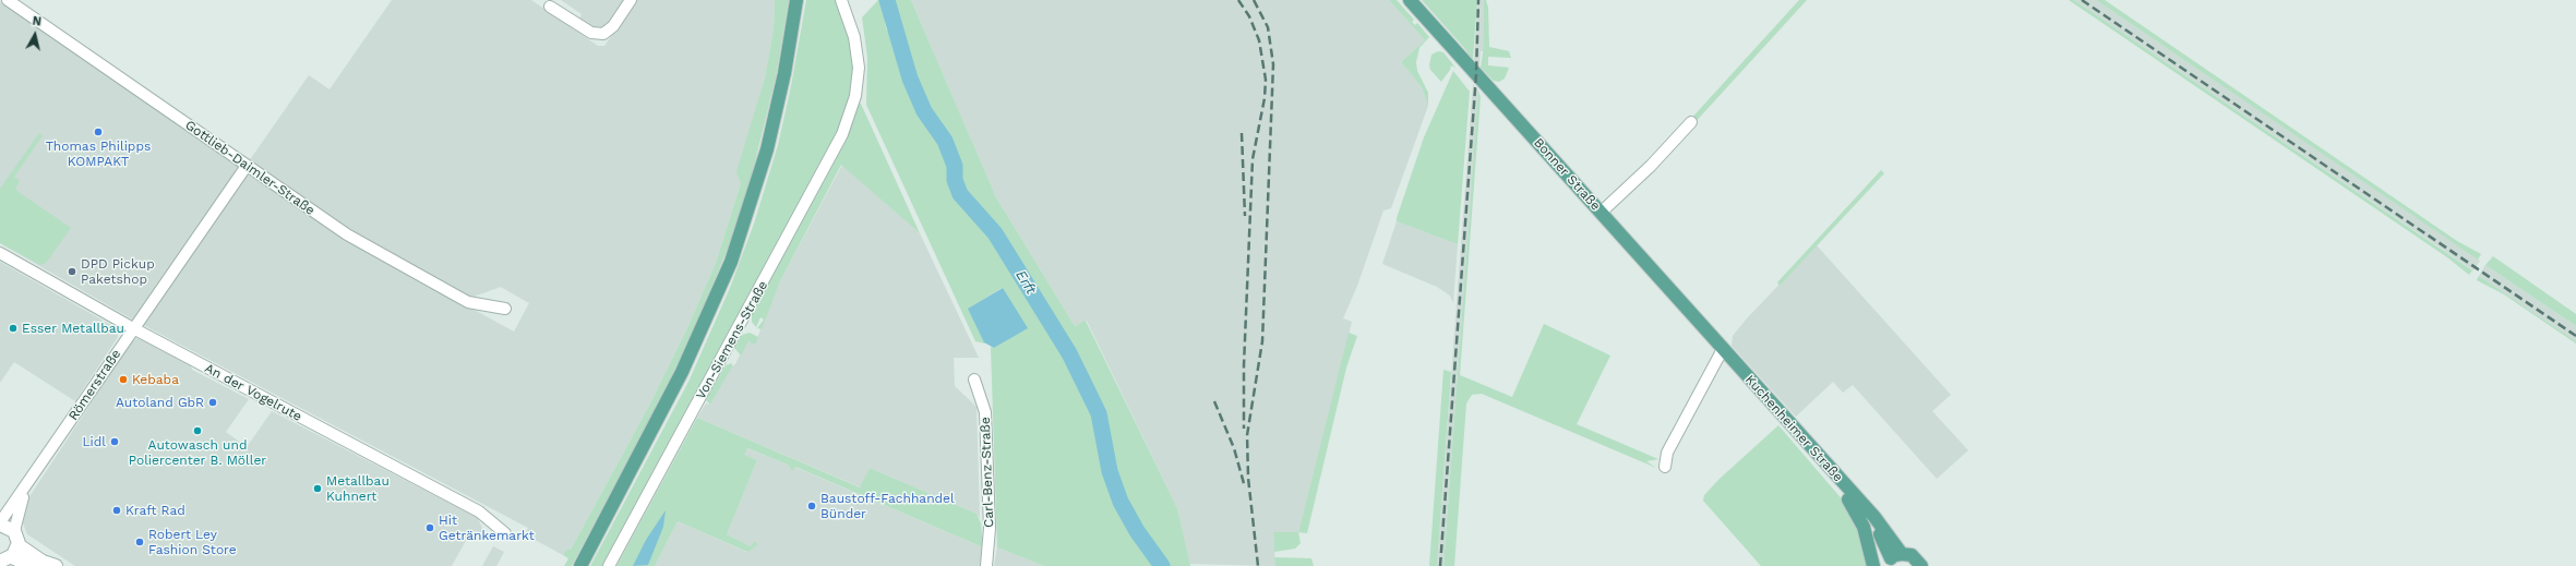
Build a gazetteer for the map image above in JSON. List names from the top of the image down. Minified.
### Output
{"streets":{"main road":["Bonner Straße","Kuchenheimer Straße"],"street":["Gottlieb-Daimler-Straße","Von-Siemens-Straße","Römerstraße","An der Vogelrute","Carl-Benz-Straße"]},"crossings":[["Gottlieb-Daimler-Straße","Römerstraße"],["Bonner Straße","Kuchenheimer Straße"],["Römerstraße","An der Vogelrute"]],"water":["Erft"],"places":["Thomas Philipps KOMPAKT","DPD Pickup Paketshop","Esser Metallbau","Kebaba","Autoland GbR","Autowasch und Poliercenter B. Möller","Lidl","Metallbau Kuhnert","Baustoff-Fachhandel Bünder","Kraft Rad","Hit Getränkemarkt","Robert Ley Fashion Store"],"north":"top"}
